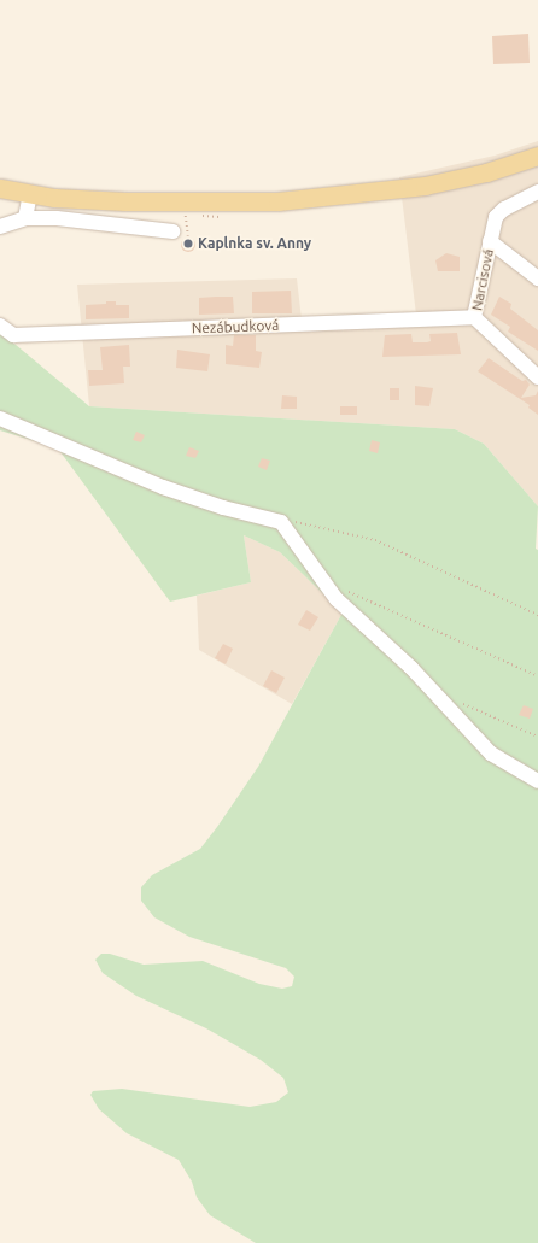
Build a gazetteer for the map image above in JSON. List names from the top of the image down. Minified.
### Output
{"streets":{"street":["Narcisová","Nezábudková"]},"crossings":[["Narcisová","Nezábudková"]],"places":["Kaplnka sv. Anny"]}
